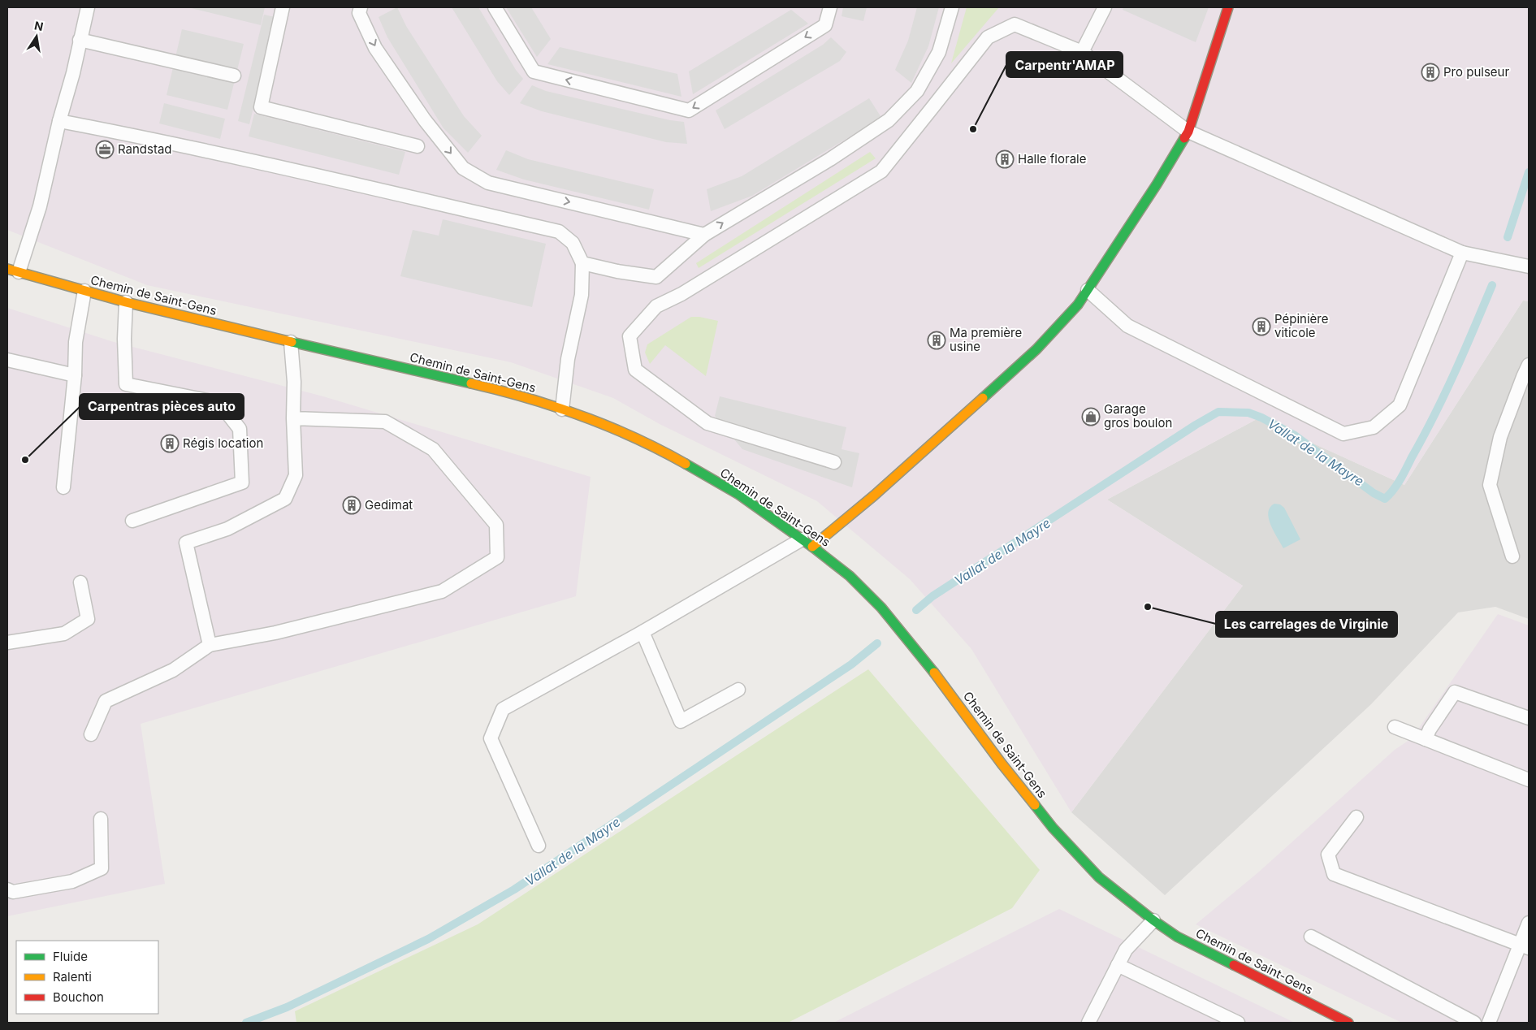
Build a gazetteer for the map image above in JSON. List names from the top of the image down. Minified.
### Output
{"streets":{"main road":["Chemin de Saint-Gens"]},"water":["Vallat de la Mayre"],"places":{"building":["Pro pulseur","Halle florale","Pépinière viticole","Ma première usine","Régis location","Gedimat"],"other":["Carpentr'AMAP","Carpentras pièces auto","Les carrelages de Virginie"],"office":["Randstad"],"shop":["Garage gros boulon"]},"legend":["Fluide","Ralenti","Bouchon"],"north":"top"}
